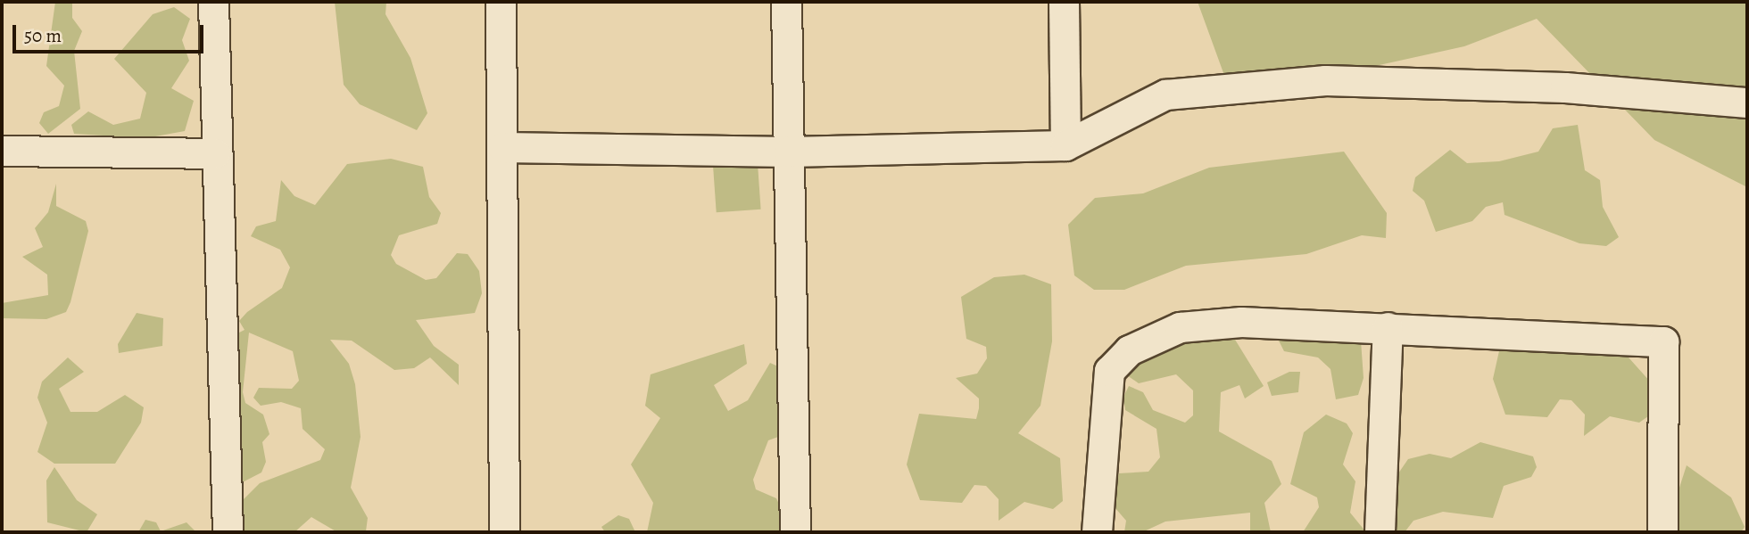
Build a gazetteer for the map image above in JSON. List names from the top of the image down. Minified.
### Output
{"scale_bar":"50 m"}
